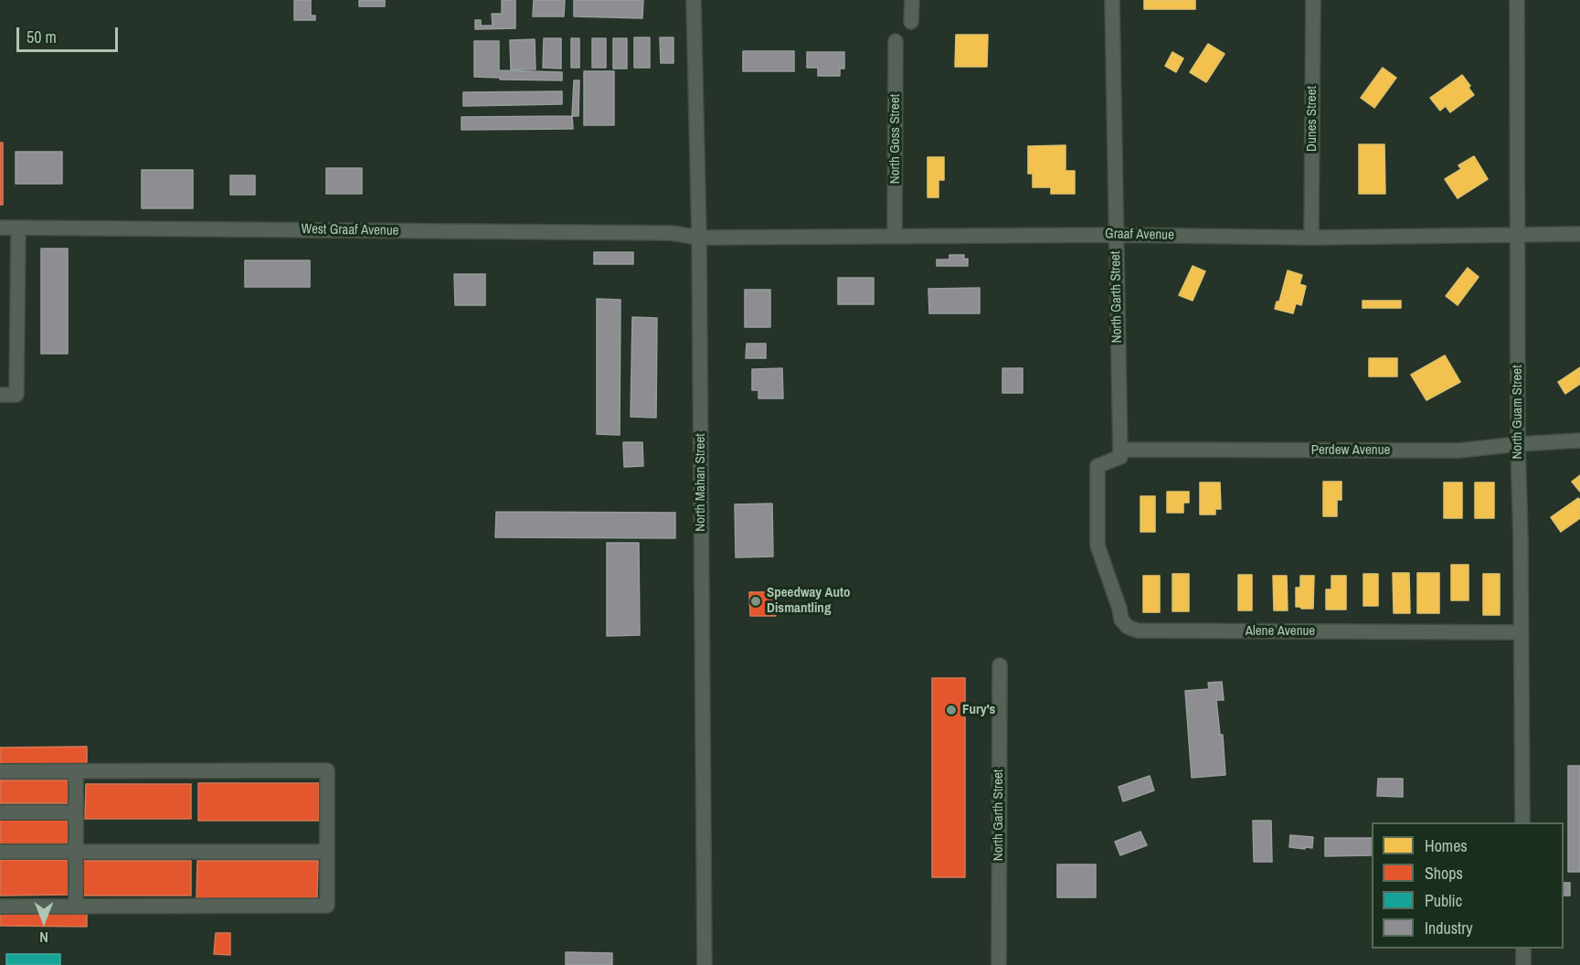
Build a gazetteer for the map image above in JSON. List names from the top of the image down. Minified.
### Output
{"streets":{"street":["Dunes Street","North Goss Street","West Graaf Avenue","Graaf Avenue","North Garth Street","North Guam Street","Perdew Avenue","North Mahan Street","Alene Avenue"]},"crossings":[["Dunes Street","Graaf Avenue"],["North Goss Street","Graaf Avenue"],["West Graaf Avenue","Graaf Avenue"],["West Graaf Avenue","North Mahan Street"],["Graaf Avenue","North Garth Street"],["Graaf Avenue","North Guam Street"],["Graaf Avenue","North Mahan Street"],["North Garth Street","Perdew Avenue"],["North Garth Street","Alene Avenue"],["North Guam Street","Perdew Avenue"],["North Guam Street","Alene Avenue"],["Perdew Avenue","Alene Avenue"]],"places":["Speedway Auto Dismantling","Fury's"],"legend":["Homes","Shops","Public","Industry"],"scale_bar":"50 m","north":"bottom"}
